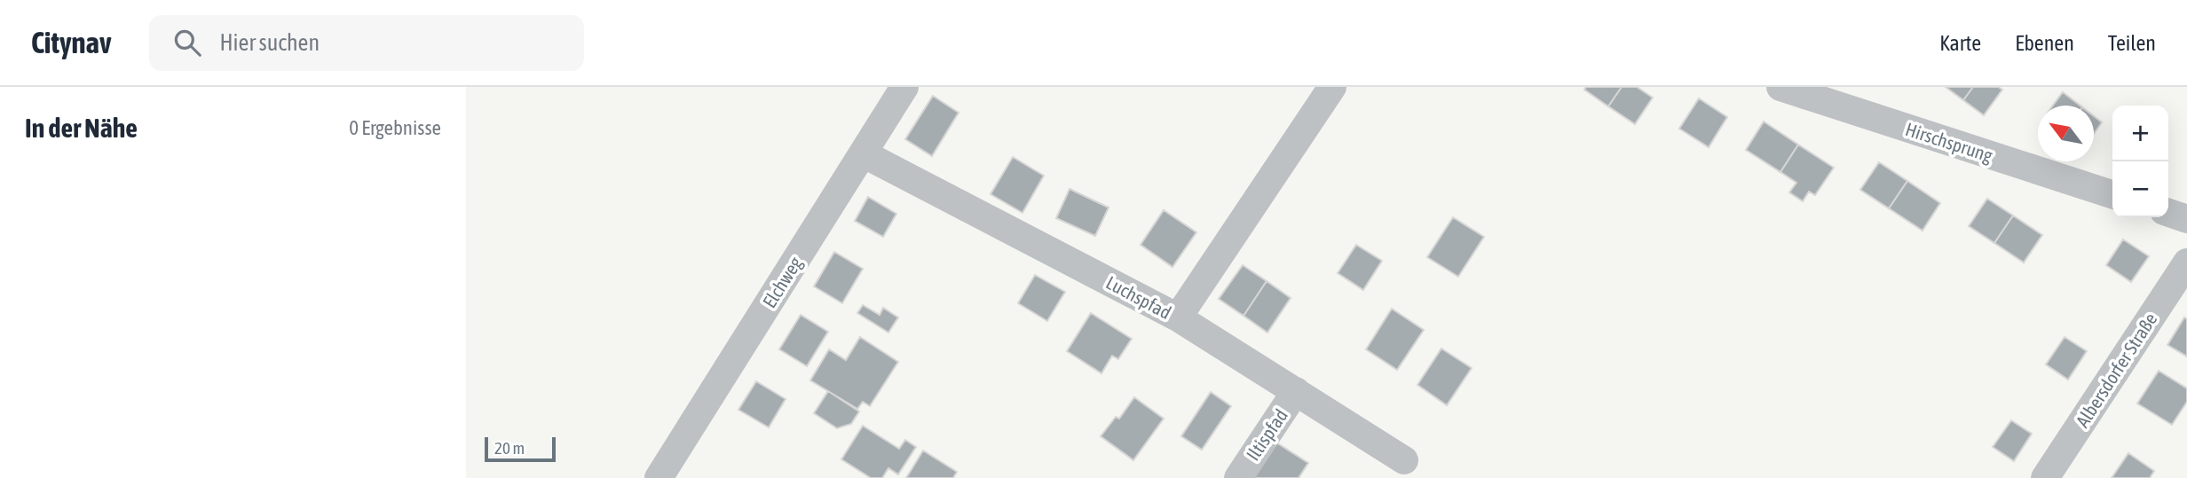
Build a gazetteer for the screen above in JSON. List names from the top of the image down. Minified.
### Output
{"streets":{"street":["Hirschsprung","Elchweg","Luchspfad","Albersdorfer Straße","Iltispfad"]},"crossings":[["Elchweg","Luchspfad"],["Luchspfad","Iltispfad"]],"scale_bar":"20 m","north":"top left","page":{"header":"Citynav","search":"Hier suchen","nav":["Karte","Ebenen","Teilen"],"heading":["In der Nähe","0 Ergebnisse"],"map_buttons":["+","−"],"scale":"20 m"}}
